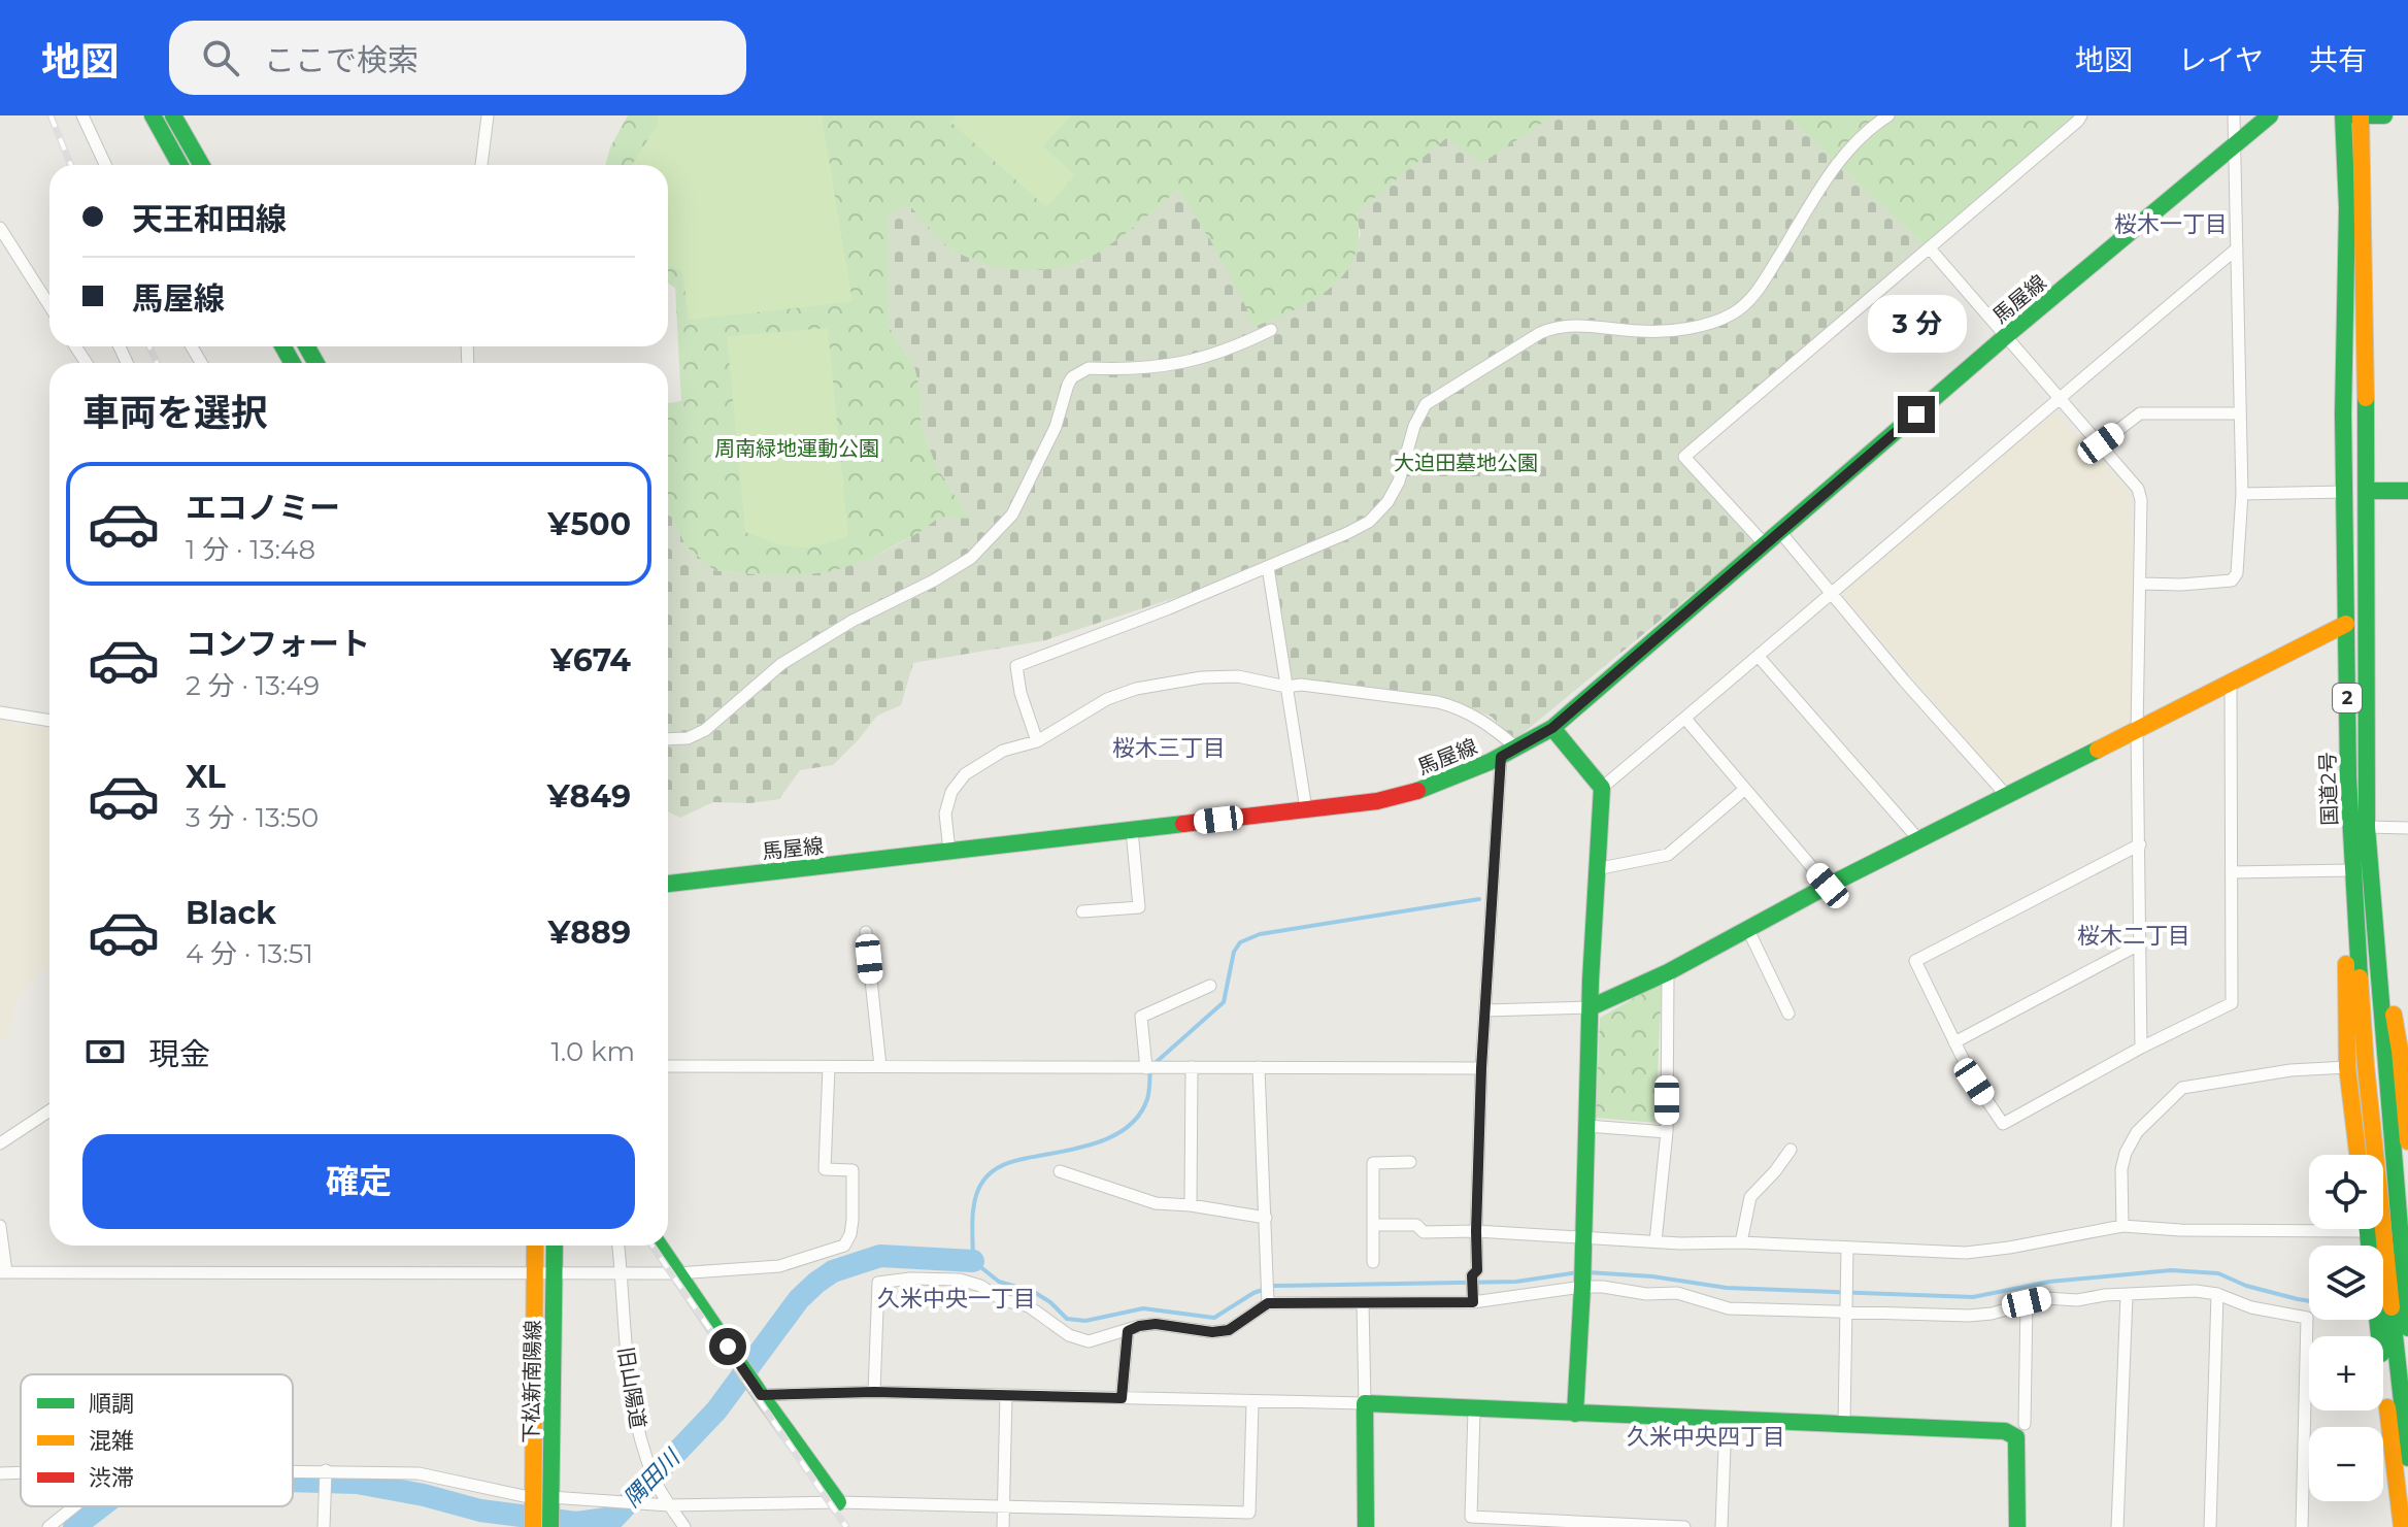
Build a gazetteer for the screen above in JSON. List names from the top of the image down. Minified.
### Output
{"streets":{"main road":["馬屋線","2","国道2号","下松新南陽線"],"street":["旧山陽道"]},"crossings":[["2","国道2号"]],"districts":["桜木一丁目","桜木三丁目","桜木二丁目","久米中央一丁目","久米中央四丁目"],"water":["隅田川"],"parks":["周南緑地運動公園","大迫田墓地公園"],"legend":["順調","混雑","渋滞"],"page":{"header":"地図","search":"ここで検索","nav":["地図","レイヤ","共有"],"banner":["天王和田線","馬屋線"],"bubble":"3 分","heading":"車両を選択","list":[{"name":"エコノミー","note":"1 分 · 13:48","value":"¥500"},{"name":"コンフォート","note":"2 分 · 13:49","value":"¥674"},{"name":"XL","note":"3 分 · 13:50","value":"¥849"},{"name":"Black","note":"4 分 · 13:51","value":"¥889"}],"pay":["現金","1.0 km"],"buttons":"確定","map_buttons":["+","−"]}}
